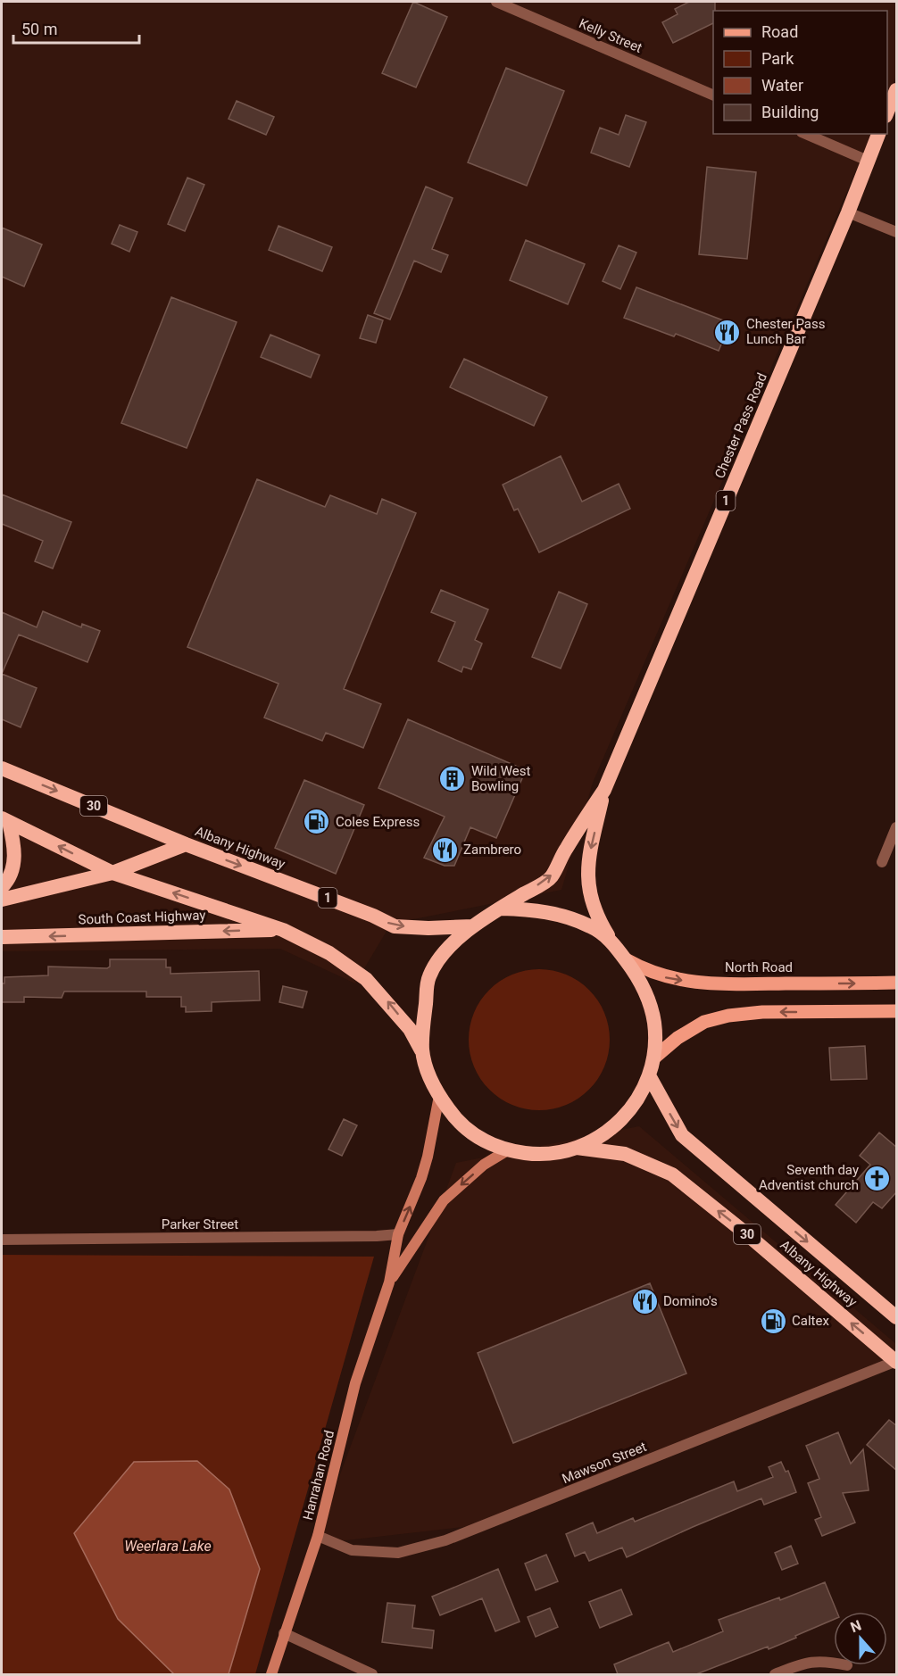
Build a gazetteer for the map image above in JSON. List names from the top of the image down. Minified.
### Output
{"streets":{"highway":["Chester Pass Road","1","30","Albany Highway","South Coast Highway"],"main road":["North Road","Hanrahan Road"],"street":["Kelly Street","Parker Street","Mawson Street"]},"crossings":[["Chester Pass Road","1"],["1","Albany Highway"],["1","South Coast Highway"],["1","North Road"],["1","Hanrahan Road"],["Albany Highway","Mawson Street"],["Parker Street","Hanrahan Road"],["Mawson Street","Hanrahan Road"]],"water":["Weerlara Lake"],"places":{"restaurant":["Chester Pass Lunch Bar","Zambrero","Domino's"],"building":["Wild West Bowling"],"fuel station":["Coles Express","Caltex"],"church":["Seventh day Adventist church"]},"legend":["Road","Park","Water","Building"],"scale_bar":"50 m","north":"top"}
